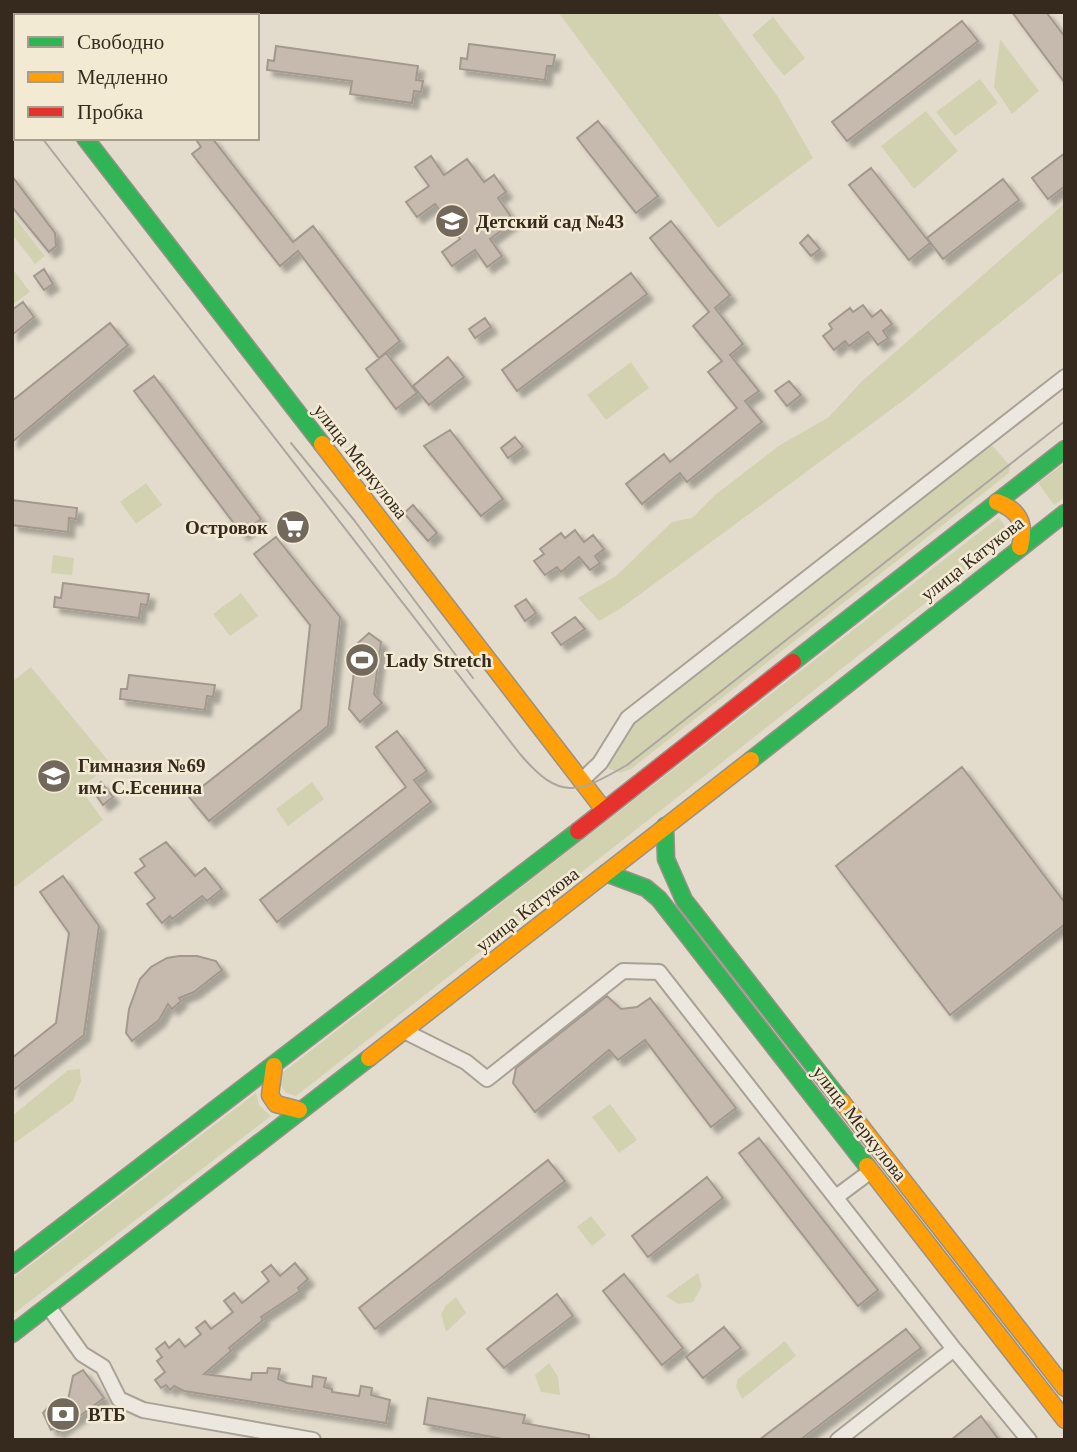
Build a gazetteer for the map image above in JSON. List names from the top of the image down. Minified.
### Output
{"streets":{"main road":["улица Меркулова","улица Катукова"]},"crossings":[["улица Меркулова","улица Катукова"]],"places":{"school or university":["Детский сад №43","Гимназия №69 им. С.Есенина"],"supermarket":["Островок"],"sports":["Lady Stretch"],"bank":["ВТБ"]},"legend":["Свободно","Медленно","Пробка"]}
